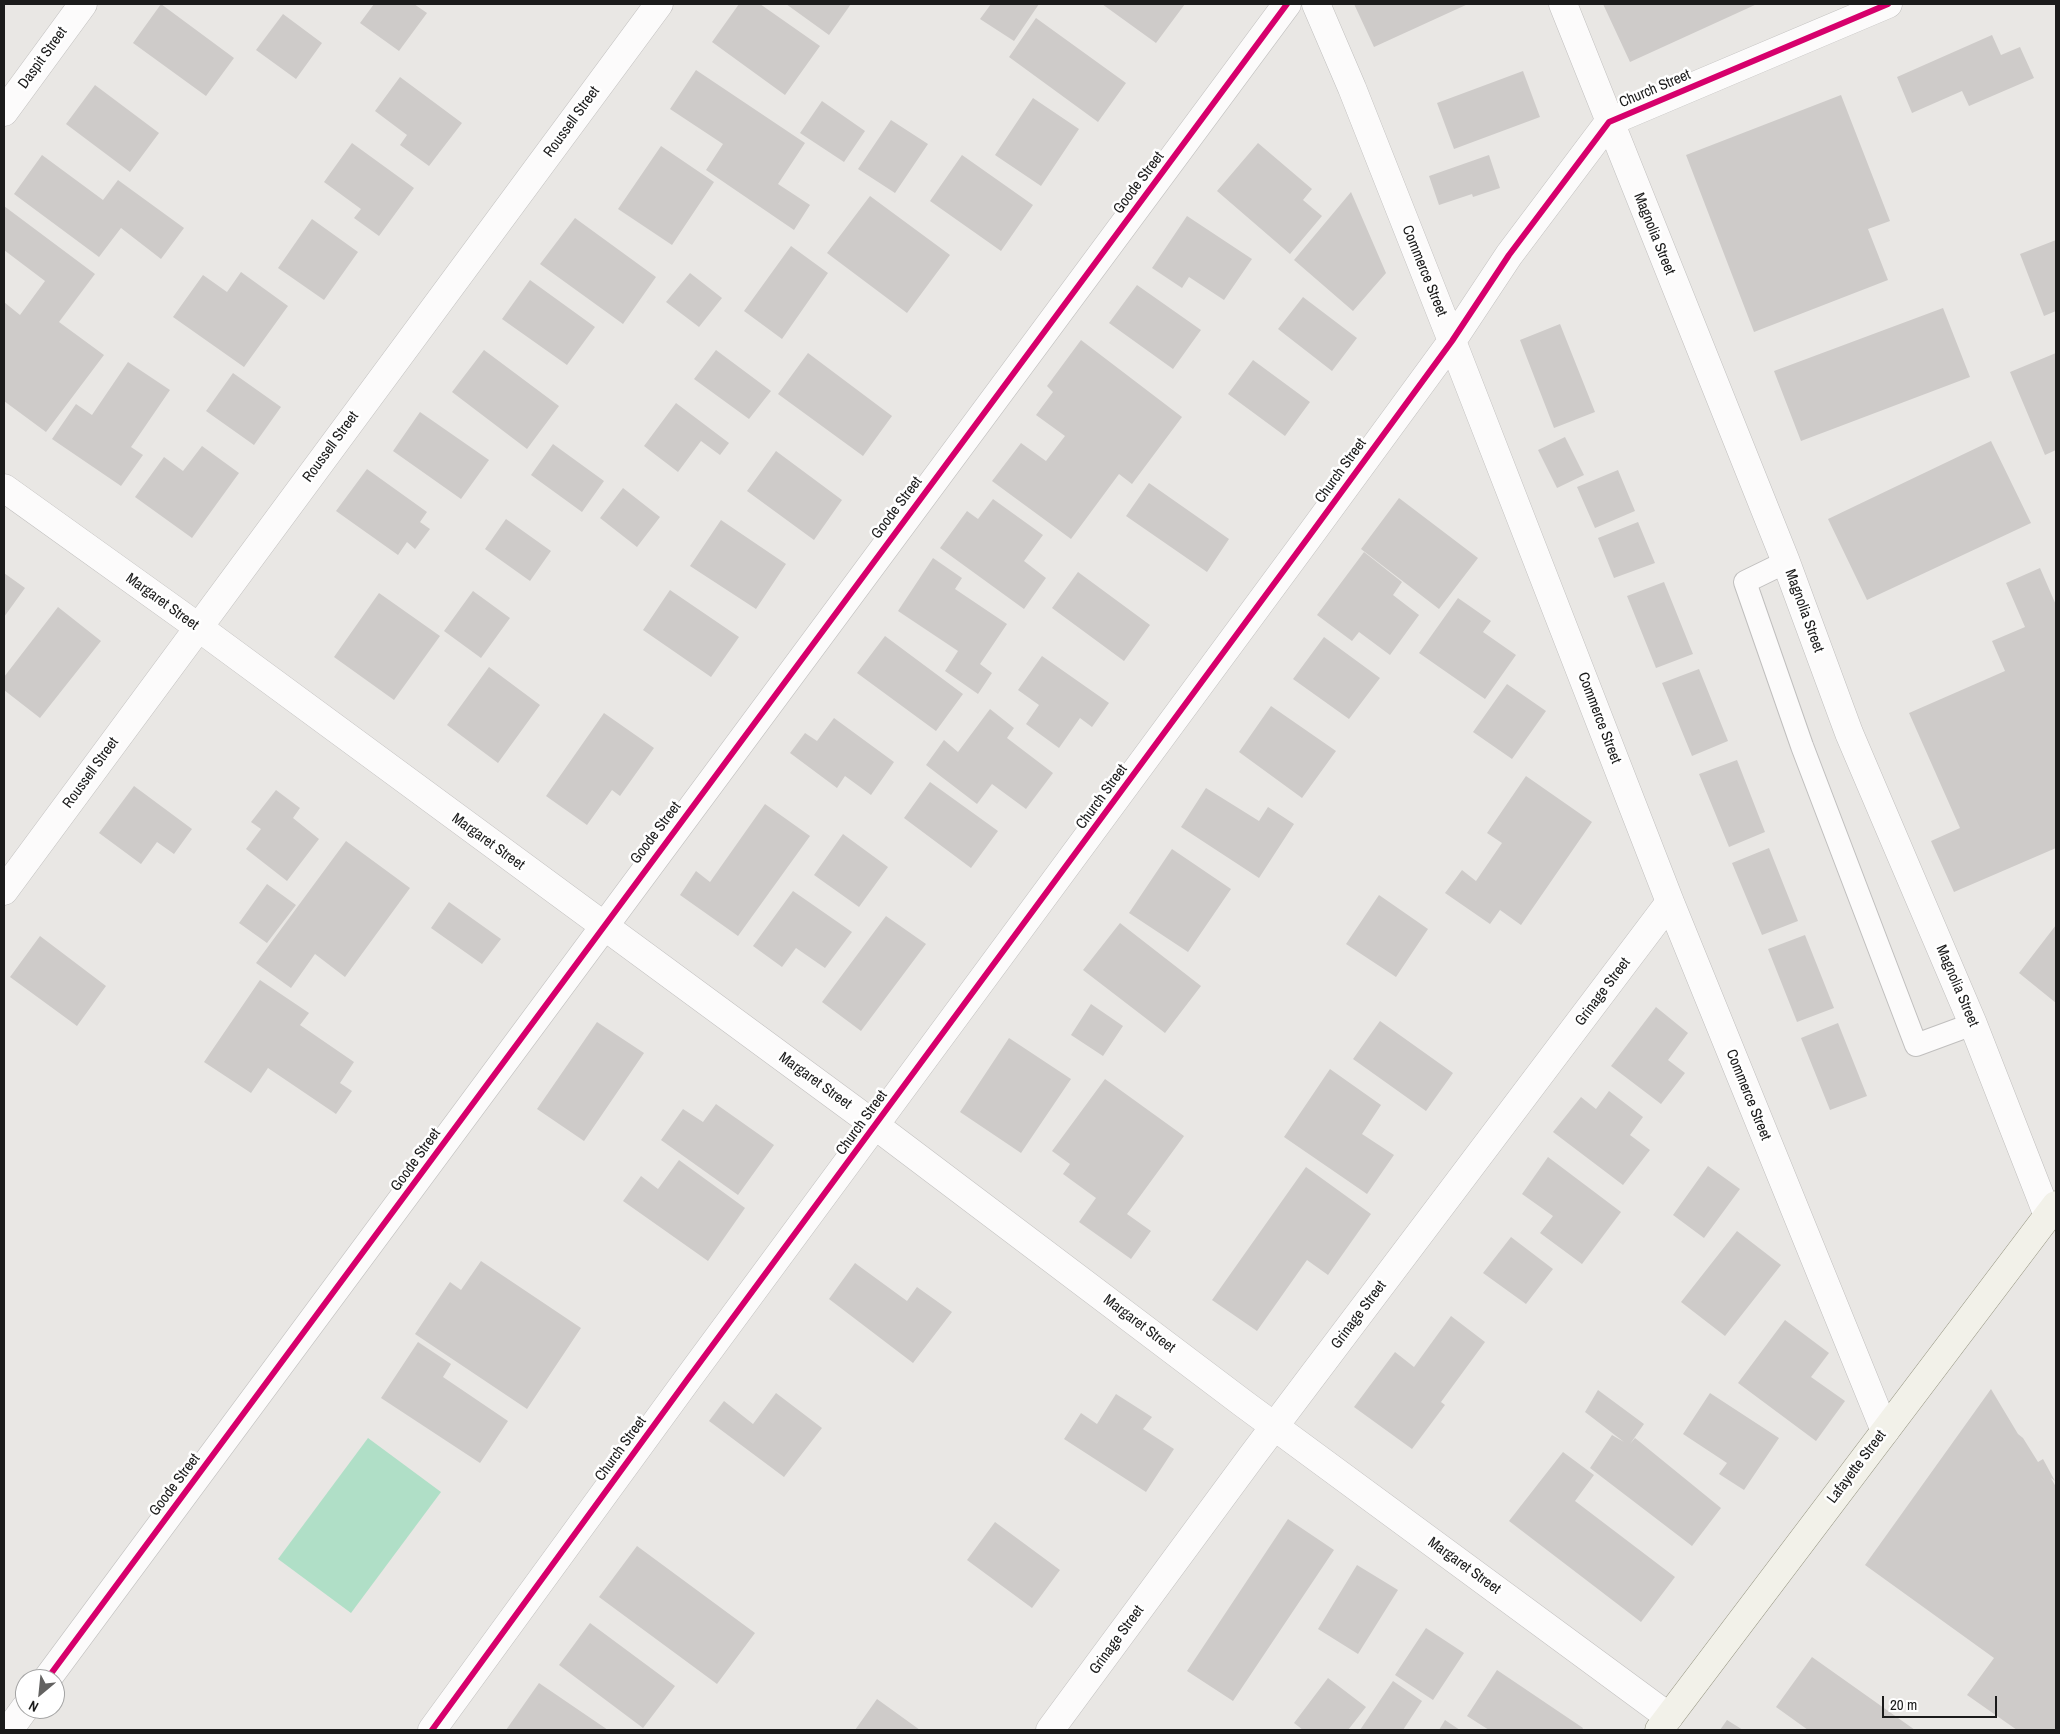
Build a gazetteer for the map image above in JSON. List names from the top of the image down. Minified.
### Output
{"streets":{"street":["Daspit Street","Church Street","Roussell Street","Goode Street","Magnolia Street","Commerce Street","Margaret Street","Grinage Street","Lafayette Street"]},"crossings":[["Church Street","Magnolia Street"],["Church Street","Commerce Street"],["Church Street","Margaret Street"],["Roussell Street","Margaret Street"],["Goode Street","Margaret Street"],["Magnolia Street","Lafayette Street"],["Commerce Street","Grinage Street"],["Commerce Street","Lafayette Street"],["Margaret Street","Grinage Street"],["Margaret Street","Lafayette Street"]],"scale_bar":"20 m","north":"bottom left"}
